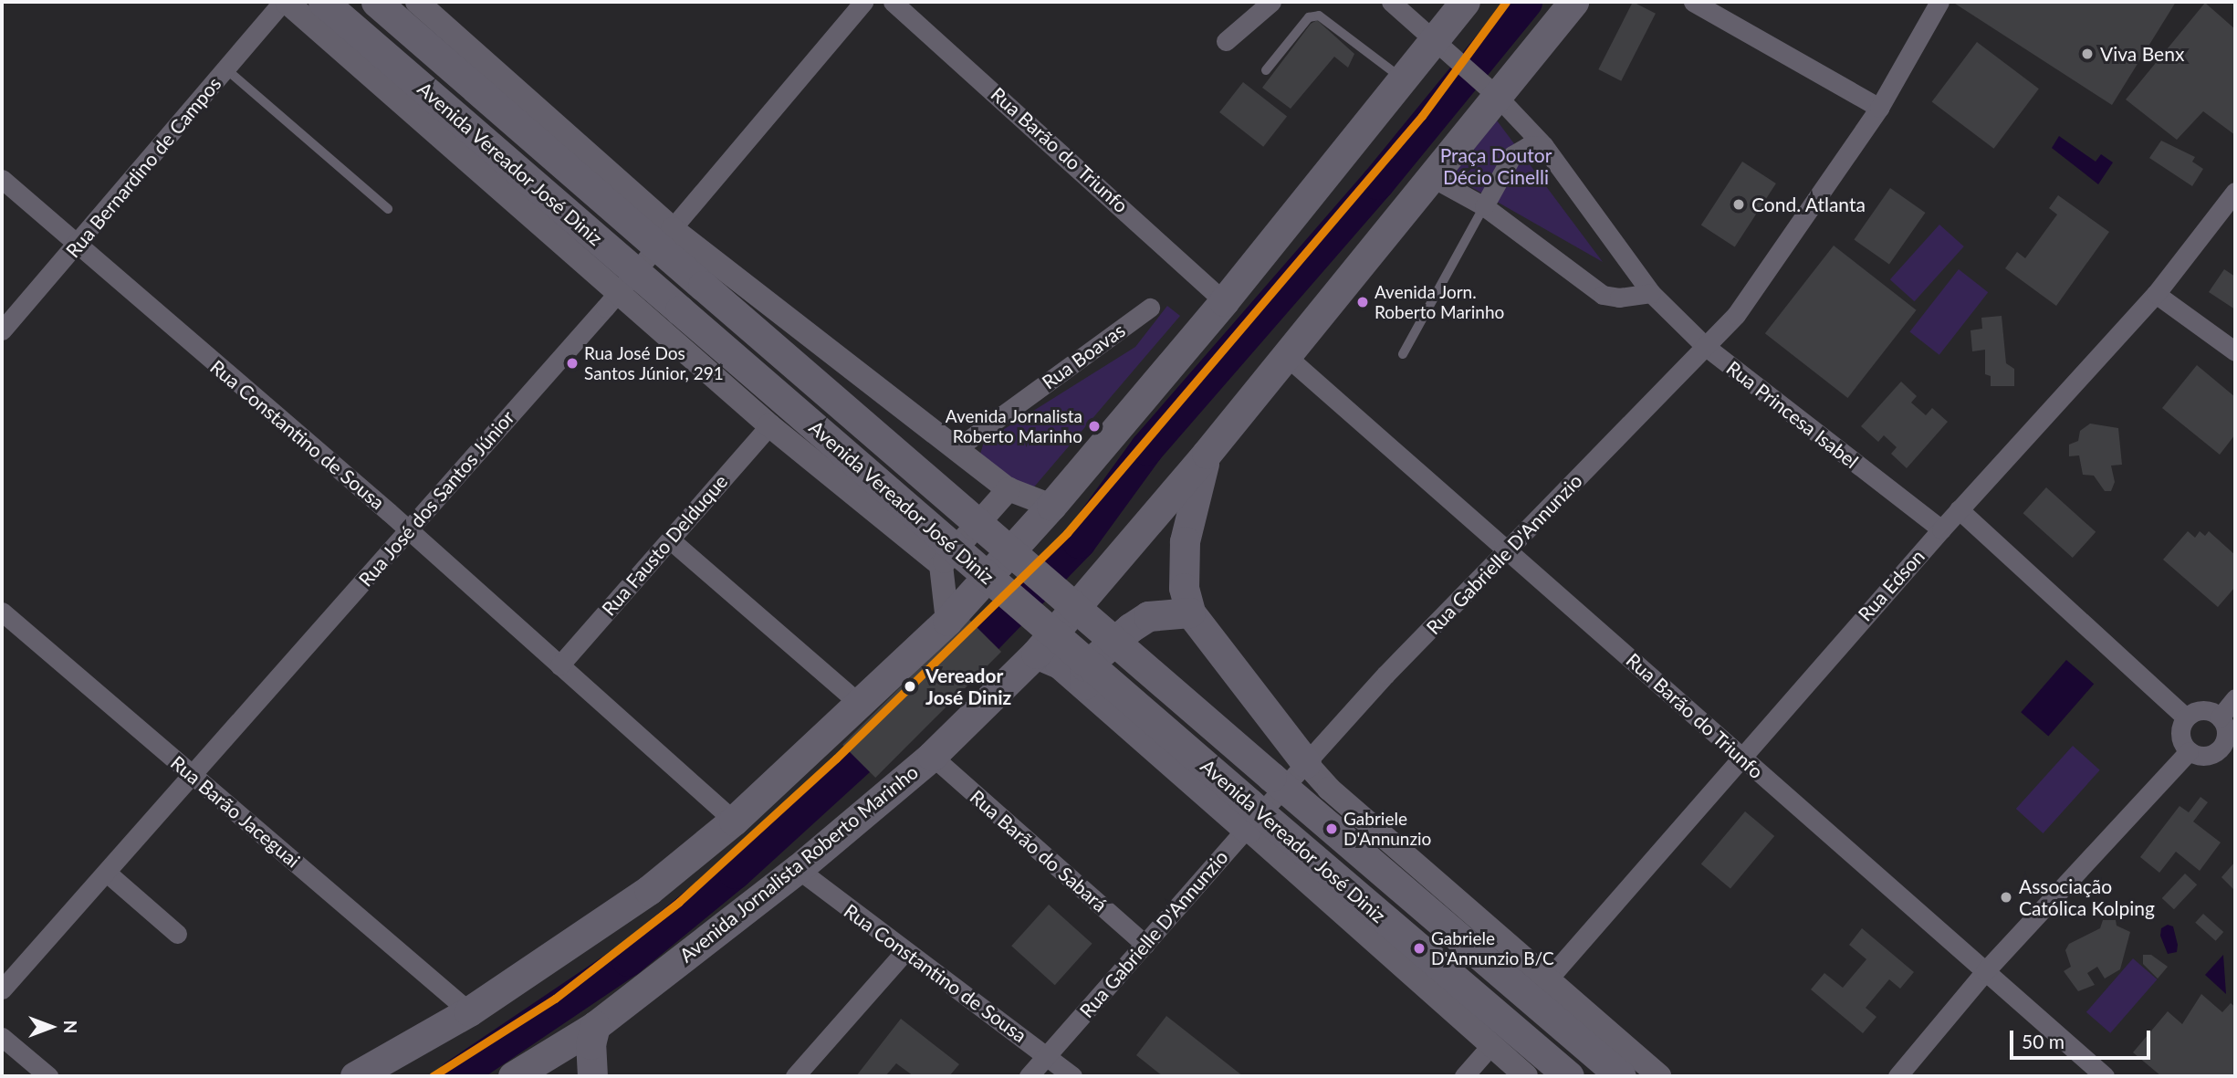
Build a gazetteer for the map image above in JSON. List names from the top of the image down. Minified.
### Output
{"streets":{"main road":["Avenida Vereador José Diniz","Avenida Jornalista Roberto Marinho"],"street":["Rua Barão do Triunfo","Rua Bernardino de Campos","Rua Boavas","Rua Princesa Isabel","Rua Constantino de Sousa","Rua José dos Santos Júnior","Rua Fausto Delduque","Rua Gabrielle D'Annunzio","Rua Edson","Rua Barão Jaceguai","Rua Barão do Sabará"]},"crossings":[["Rua Barão do Triunfo","Rua Gabrielle D'Annunzio"],["Rua Barão do Triunfo","Rua Edson"],["Rua Barão do Triunfo","Avenida Jornalista Roberto Marinho"],["Avenida Vereador José Diniz","Rua Bernardino de Campos"],["Avenida Vereador José Diniz","Rua Boavas"],["Avenida Vereador José Diniz","Rua José dos Santos Júnior"],["Avenida Vereador José Diniz","Rua Fausto Delduque"],["Avenida Vereador José Diniz","Rua Gabrielle D'Annunzio"],["Rua Bernardino de Campos","Rua Constantino de Sousa"],["Rua Princesa Isabel","Rua Gabrielle D'Annunzio"],["Rua Princesa Isabel","Rua Edson"],["Rua Princesa Isabel","Avenida Jornalista Roberto Marinho"],["Rua Constantino de Sousa","Rua José dos Santos Júnior"],["Rua Constantino de Sousa","Rua Fausto Delduque"],["Rua Constantino de Sousa","Rua Gabrielle D'Annunzio"],["Rua Constantino de Sousa","Avenida Jornalista Roberto Marinho"],["Rua José dos Santos Júnior","Rua Barão Jaceguai"],["Rua Gabrielle D'Annunzio","Rua Barão do Sabará"],["Rua Barão do Sabará","Avenida Jornalista Roberto Marinho"]],"parks":["Praça Doutor Décio Cinelli"],"places":["Viva Benx","Cond. Atlanta","Avenida Jorn. Roberto Marinho","Rua José Dos Santos Júnior, 291","Avenida Jornalista Roberto Marinho","Vereador José Diniz","Gabriele D'Annunzio","Associação Católica Kolping","Gabriele D'Annunzio B/C"],"scale_bar":"50 m","north":"right"}
